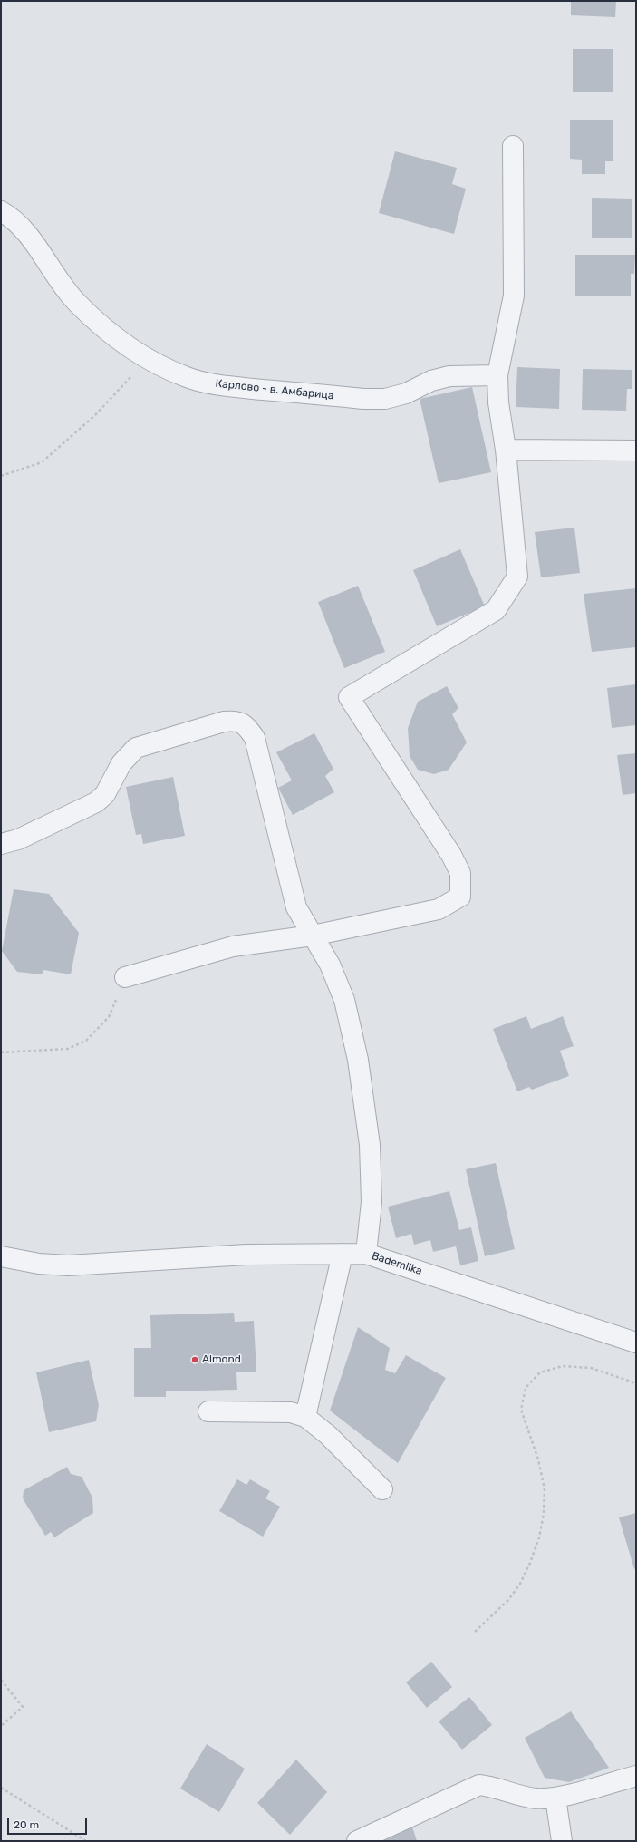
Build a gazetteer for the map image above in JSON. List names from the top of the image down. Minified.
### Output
{"streets":{"street":["Карлово - в. Амбарица","Bademlika"]},"places":["Almond"],"scale_bar":"20 m"}
